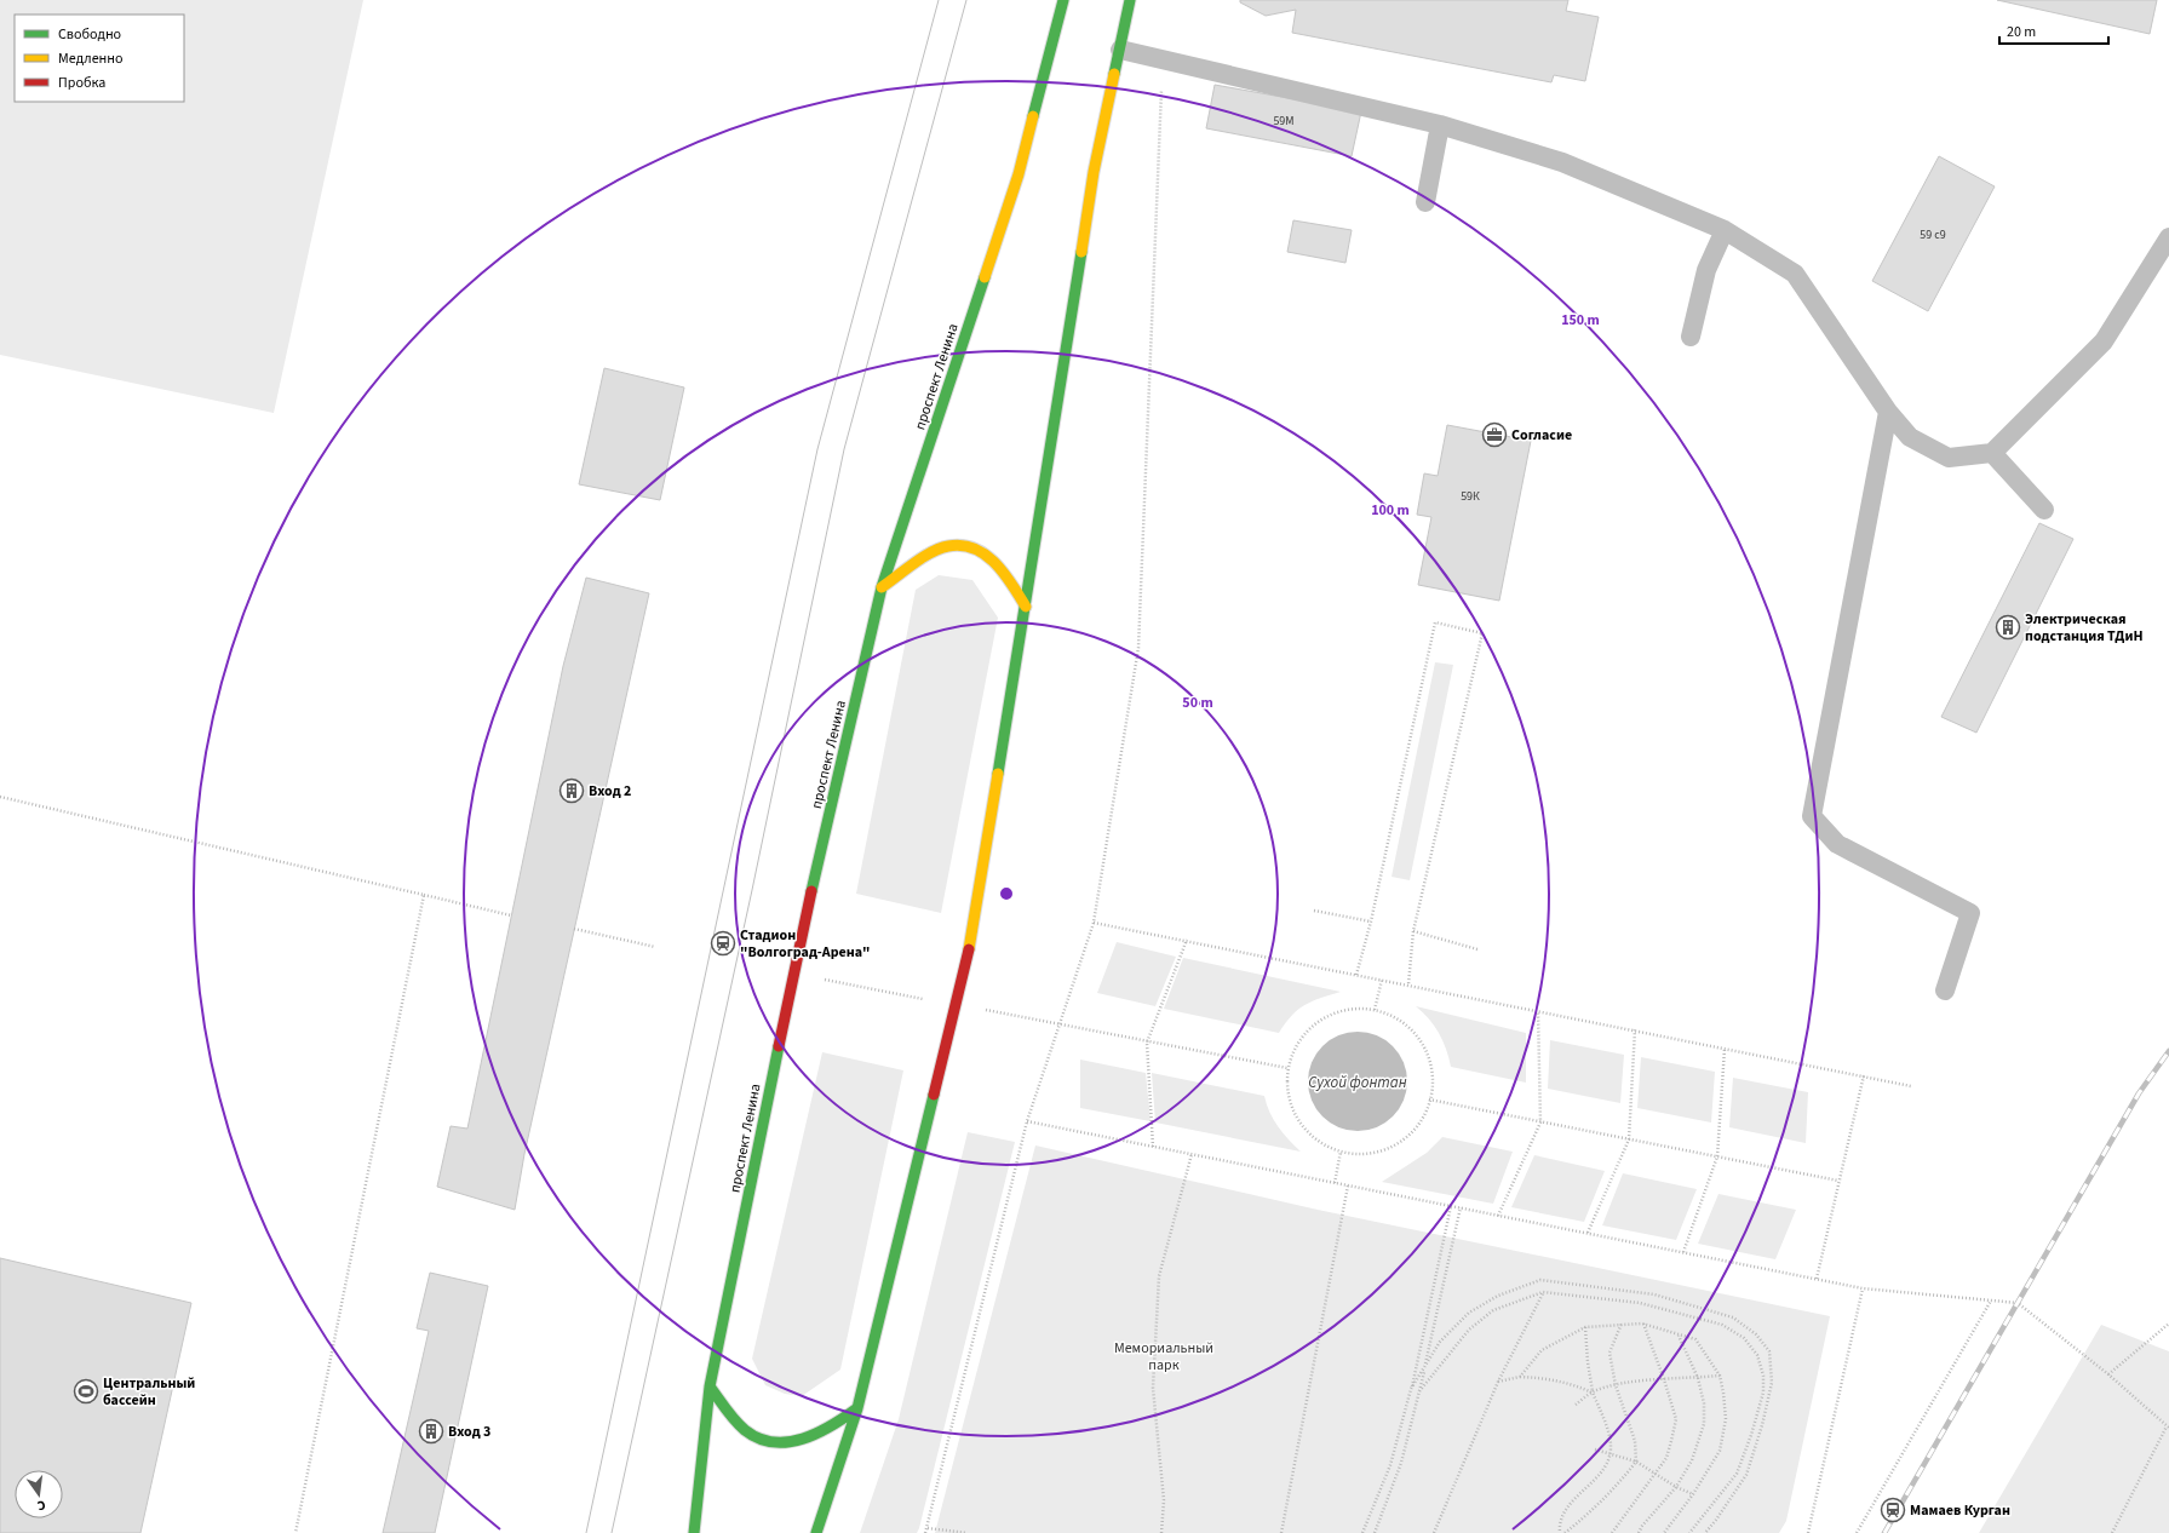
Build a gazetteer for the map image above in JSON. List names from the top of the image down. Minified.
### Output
{"streets":{"main road":["проспект Ленина"]},"water":["Сухой фонтан"],"parks":["Мемориальный парк"],"places":{"office":["Согласие"],"building":["Электрическая подстанция ТДиН","Вход 2","Вход 3"],"station":["Стадион \"Волгоград-Арена\"","Мамаев Курган"],"sports":["Центральный бассейн"]},"house_numbers":["59М","59 с9","59К"],"legend":["Свободно","Медленно","Пробка"],"scale_bar":"20 m","north":"bottom","rings":["150 m","100 m","50 m"]}
